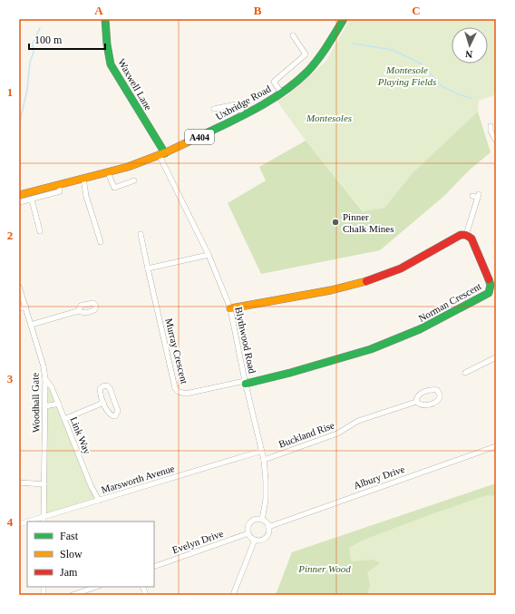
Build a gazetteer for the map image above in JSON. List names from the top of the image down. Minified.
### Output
{"streets":{"street":["Waxwell Lane","Uxbridge Road","A404","Norman Crescent","Blythwood Road","Murray Crescent","Woodhall Gate","Buckland Rise","Link Way","Albury Drive","Marsworth Avenue","Evelyn Drive"]},"crossings":[["Waxwell Lane","Uxbridge Road"],["Waxwell Lane","Blythwood Road"],["Uxbridge Road","Blythwood Road"],["Norman Crescent","Blythwood Road"],["Norman Crescent","Murray Crescent"],["Blythwood Road","Murray Crescent"],["Blythwood Road","Buckland Rise"],["Blythwood Road","Albury Drive"],["Blythwood Road","Marsworth Avenue"],["Blythwood Road","Evelyn Drive"],["Woodhall Gate","Link Way"],["Woodhall Gate","Marsworth Avenue"],["Link Way","Marsworth Avenue"],["Albury Drive","Evelyn Drive"]],"parks":["Montesole Playing Fields","Montesoles","Pinner Wood"],"places":["Pinner Chalk Mines"],"legend":["Fast","Slow","Jam"],"scale_bar":"100 m","north":"bottom","grid":{"columns":["A","B","C"],"rows":["1","2","3","4"]}}
